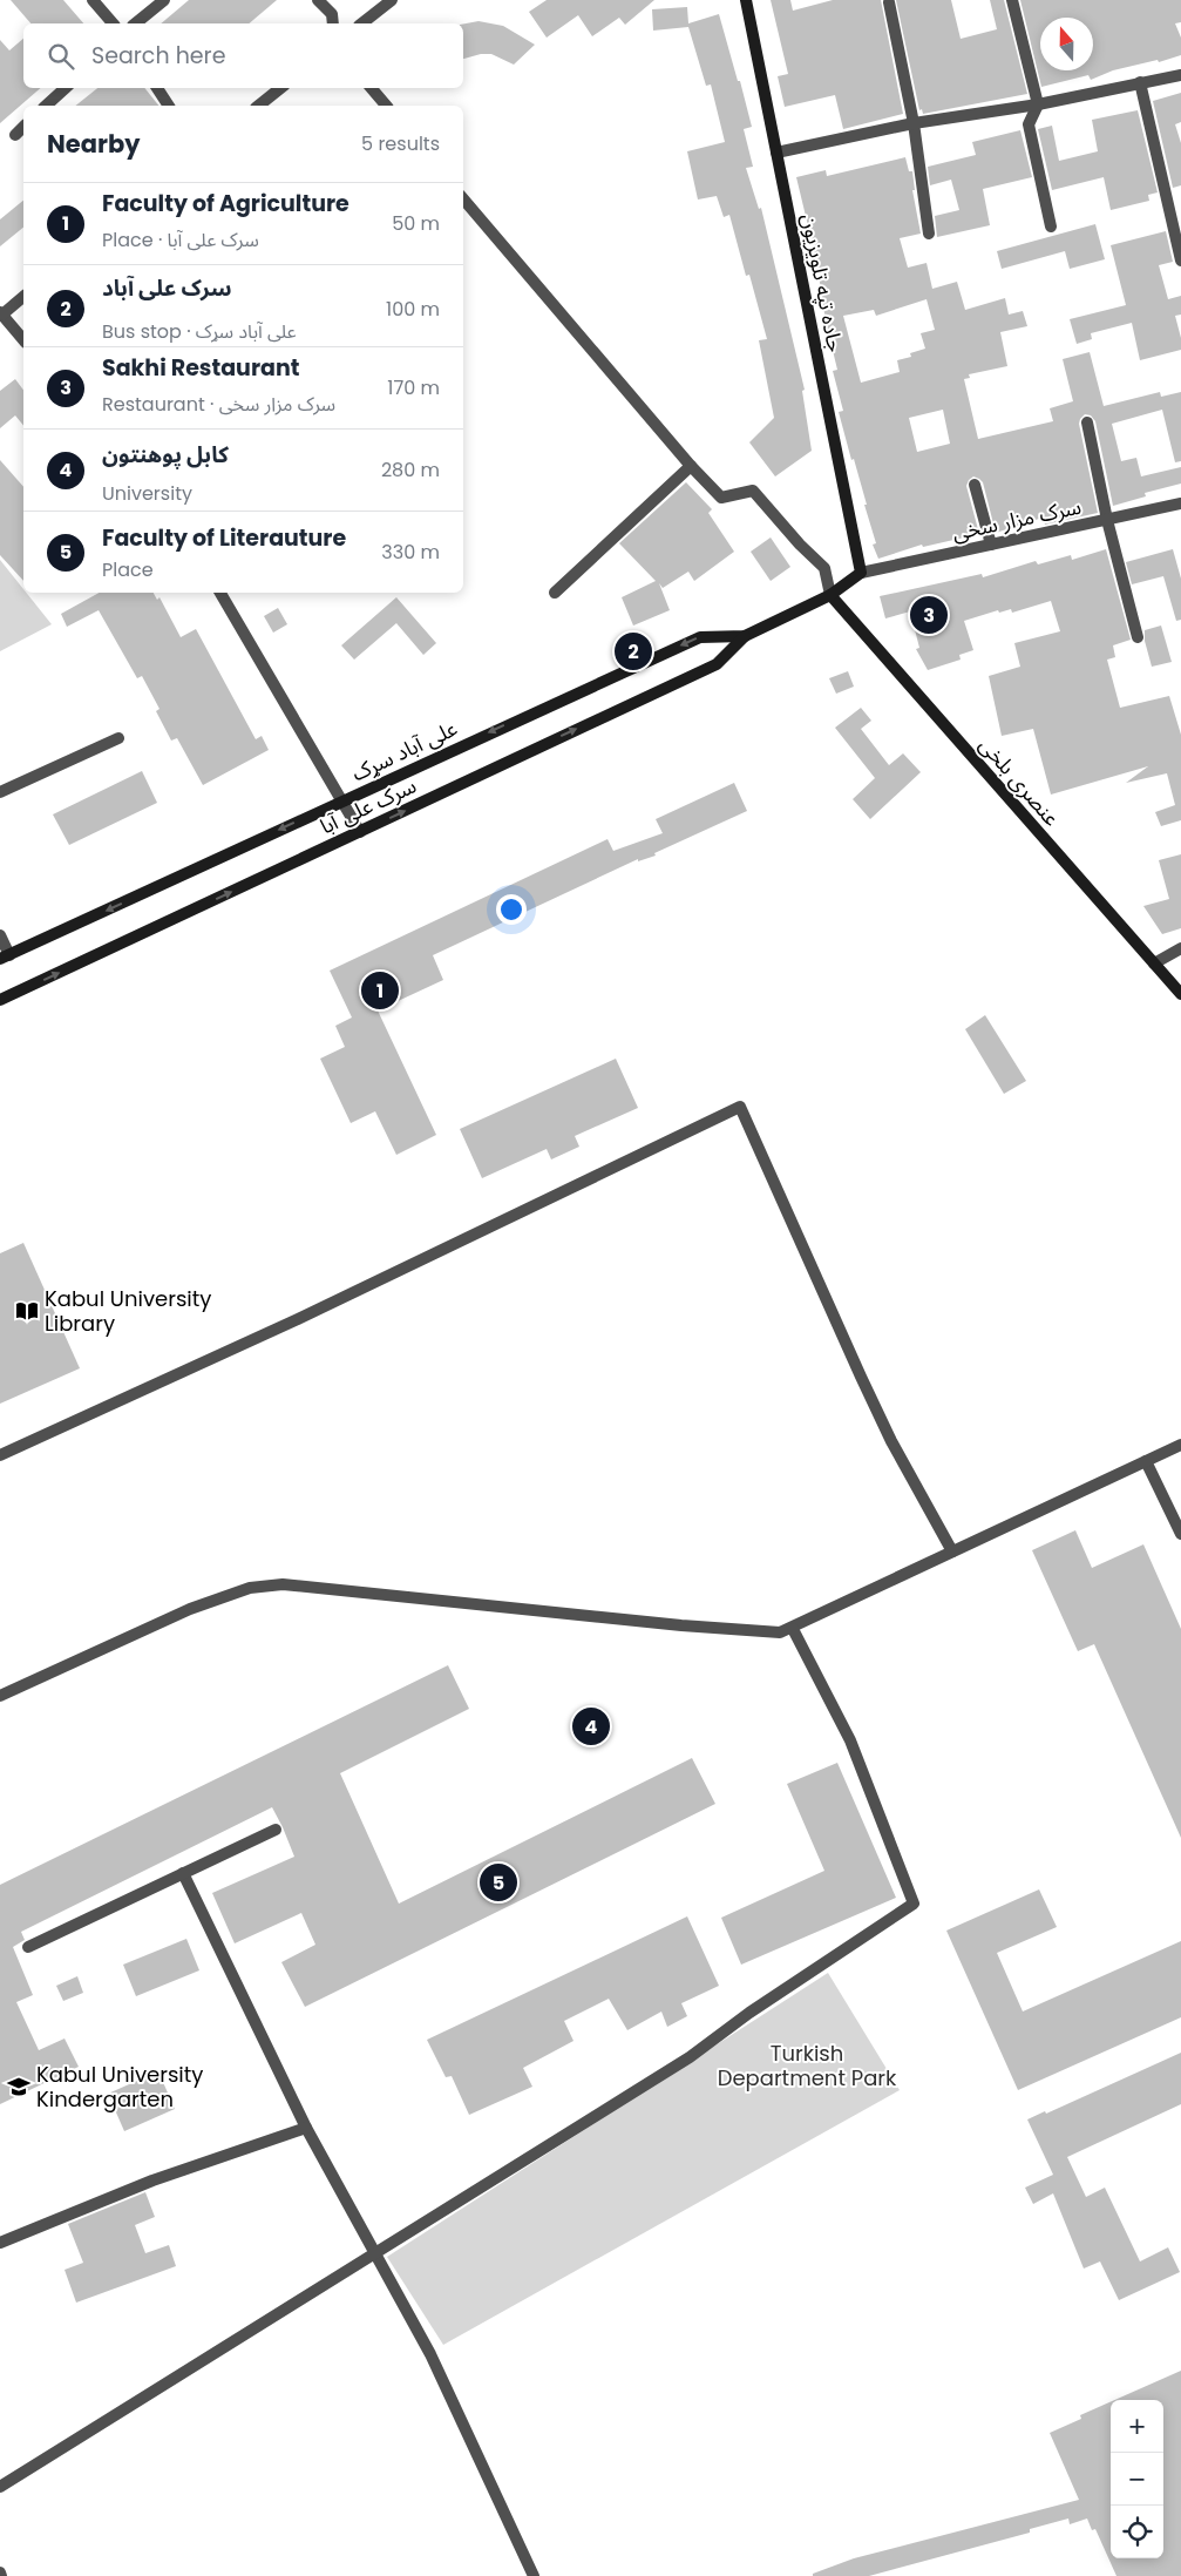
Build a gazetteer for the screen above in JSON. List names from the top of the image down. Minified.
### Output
{"streets":{"street":["جاده تپه تلویزیون","سرک مزار سخی","علی آباد سړک","عنصری بلخی","سرک علی آبا"]},"crossings":[["جاده تپه تلویزیون","سرک مزار سخی"],["جاده تپه تلویزیون","علی آباد سړک"],["سرک مزار سخی","علی آباد سړک"],["علی آباد سړک","عنصری بلخی"],["علی آباد سړک","سرک علی آبا"]],"one_way":["علی آباد سړک","سرک علی آبا"],"parks":["Turkish Department Park"],"places":{"library":["Kabul University Library"],"school or university":["Kabul University Kindergarten"]},"north":"top","page":{"search":"Search here","heading":["Nearby","5 results"],"list":[{"mark":"1","name":"Faculty of Agriculture","note":"Place · سرک علی آبا","value":"50 m"},{"mark":"2","name":"سرک علی آباد","note":"Bus stop · علی آباد سړک","value":"100 m"},{"mark":"3","name":"Sakhi Restaurant","note":"Restaurant · سرک مزار سخی","value":"170 m"},{"mark":"4","name":"کابل پوهنتون","note":"University","value":"280 m"},{"mark":"5","name":"Faculty of Literauture","note":"Place","value":"330 m"}],"pins":["3","2","1","4","5"],"map_buttons":["+","−"]}}
